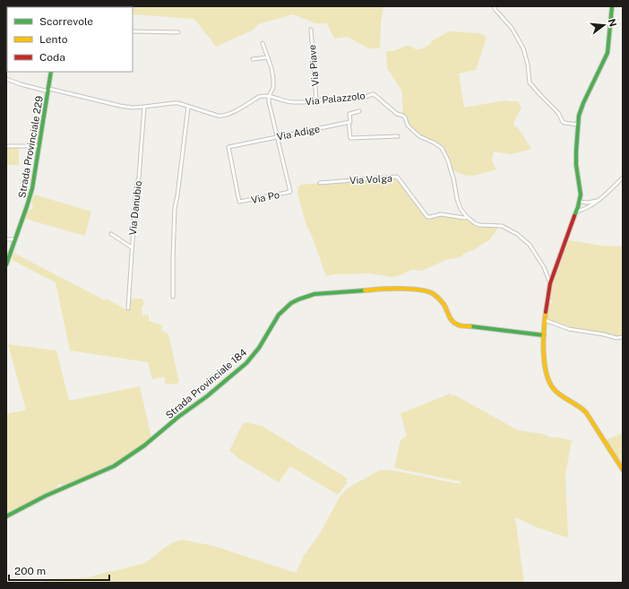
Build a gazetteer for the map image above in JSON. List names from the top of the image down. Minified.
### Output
{"streets":{"street":["Via Piave","Via Palazzolo","Via Adige","Strada Provinciale 229","Via Volga","Via Po","Via Danubio","Strada Provinciale 184"]},"crossings":[["Via Piave","Via Palazzolo"],["Via Palazzolo","Via Volga"],["Via Adige","Via Po"]],"legend":["Scorrevole","Lento","Coda"],"scale_bar":"200 m","north":"right"}
